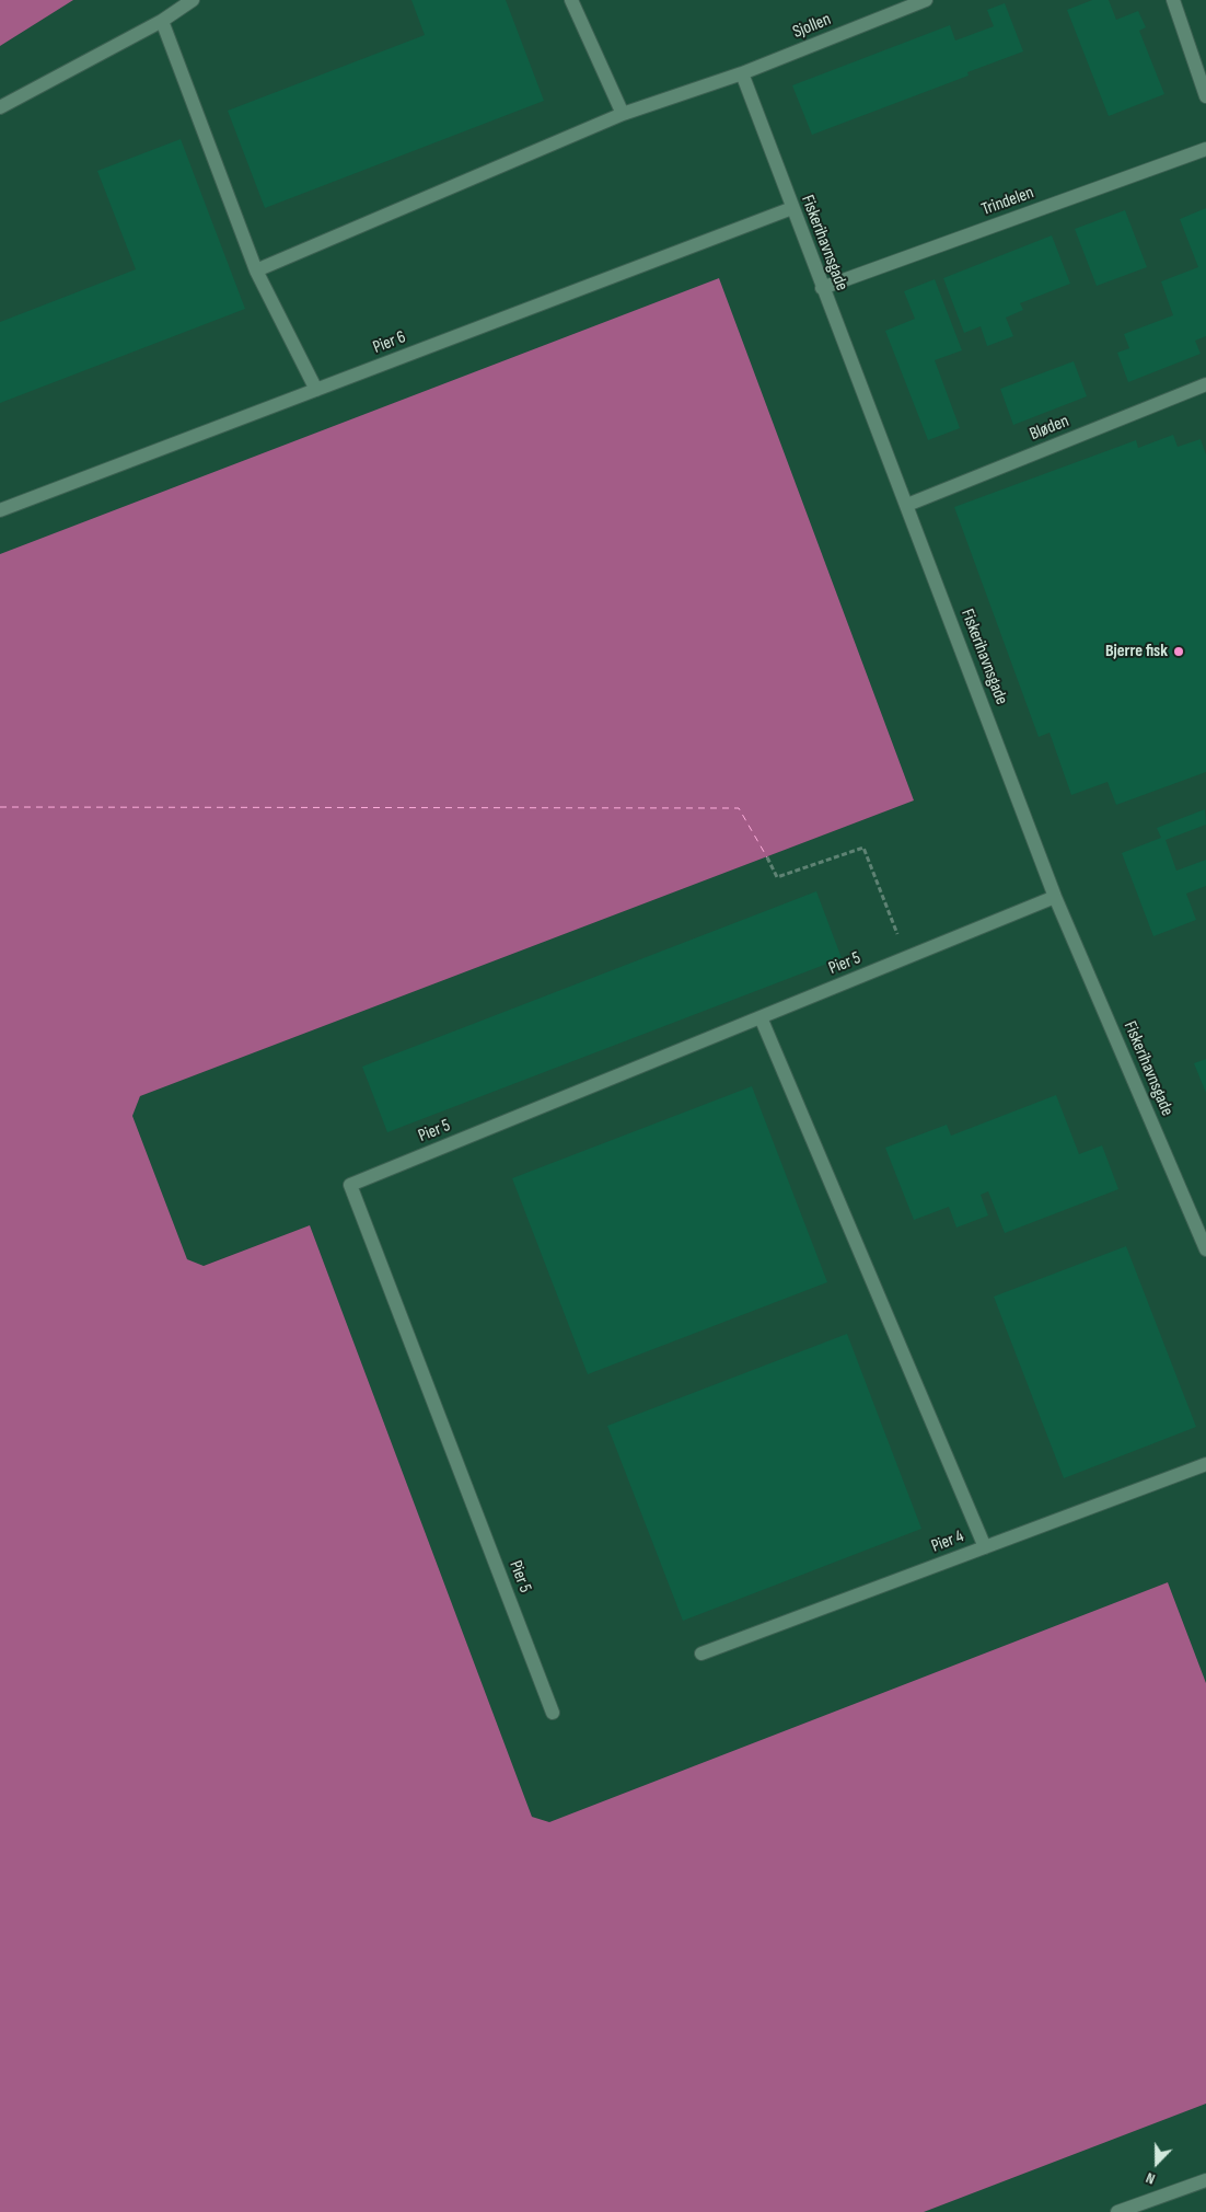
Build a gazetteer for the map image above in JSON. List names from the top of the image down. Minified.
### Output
{"streets":{"street":["Sjollen","Trindelen","Fiskerihavnsgade","Pier 6","Bløden","Pier 5","Pier 4"]},"crossings":[["Sjollen","Fiskerihavnsgade"],["Trindelen","Fiskerihavnsgade"],["Fiskerihavnsgade","Pier 6"],["Fiskerihavnsgade","Bløden"],["Fiskerihavnsgade","Pier 5"]],"places":["Bjerre fisk"],"north":"bottom"}
